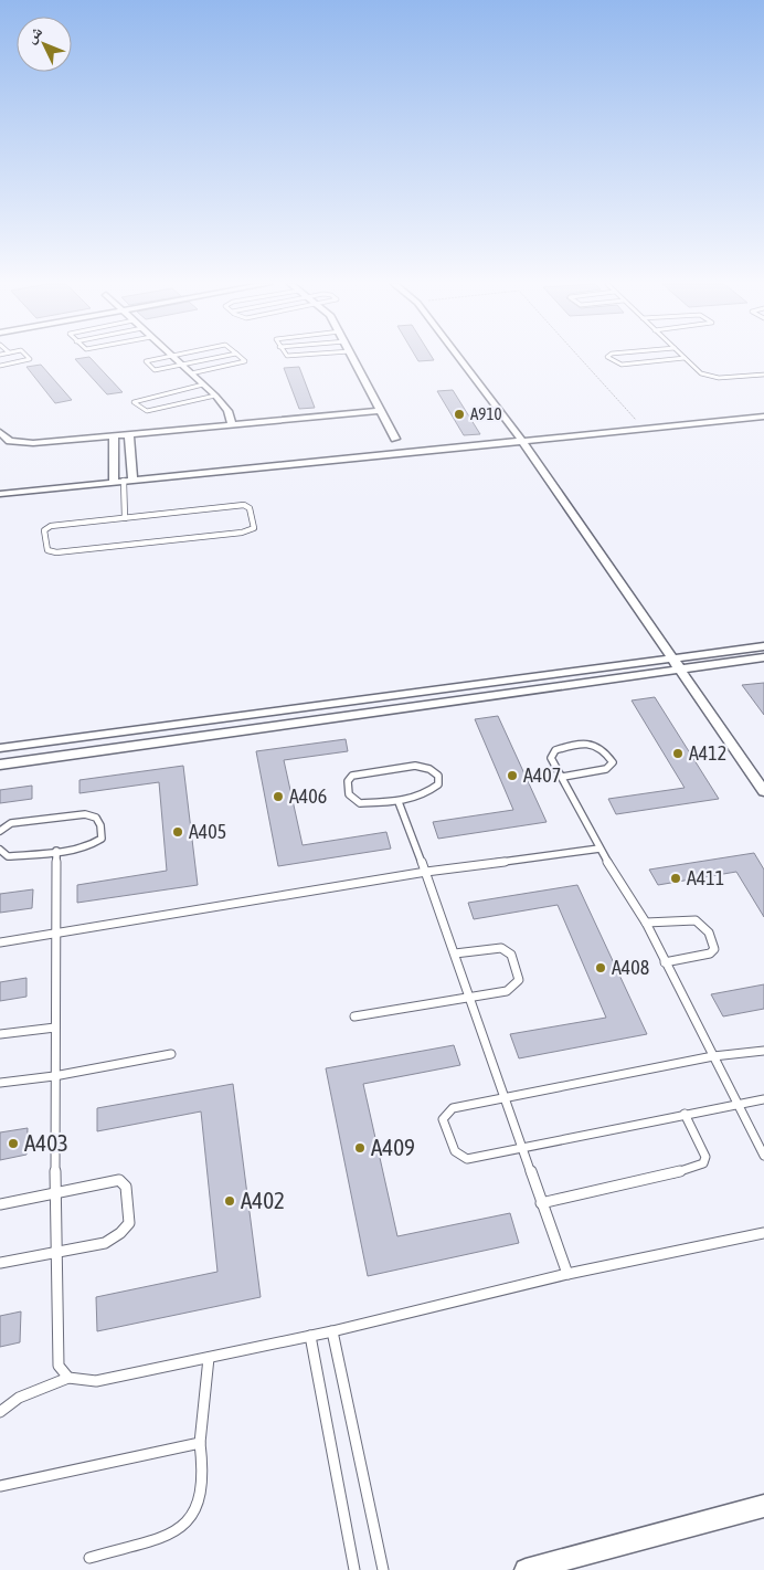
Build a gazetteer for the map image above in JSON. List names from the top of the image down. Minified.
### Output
{"places":["A910","A412","A407","A406","A405","A411","A408","A403","A409","A402"],"north":"top left"}
